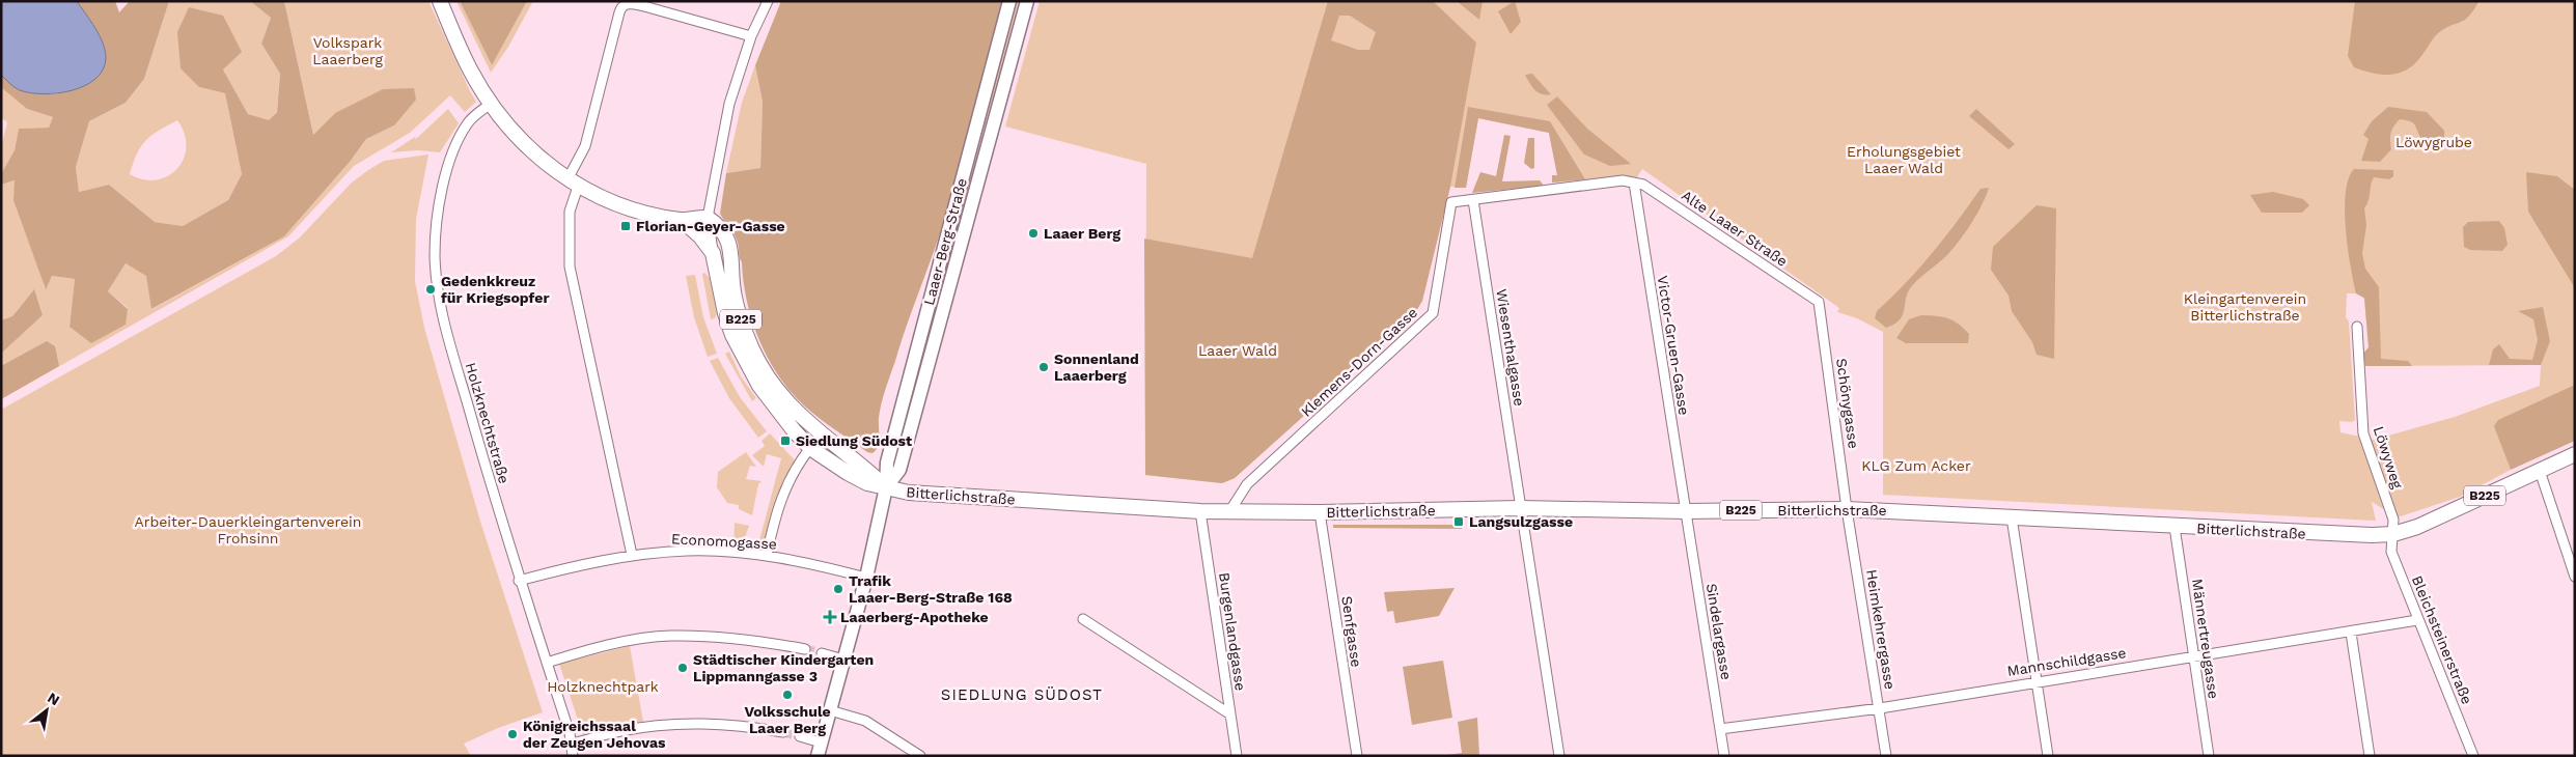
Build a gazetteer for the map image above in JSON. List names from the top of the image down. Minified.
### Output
{"streets":{"main road":["Laaer-Berg-Straße","B225","Bitterlichstraße"],"street":["Alte Laaer Straße","Victor-Gruen-Gasse","Wiesenthalgasse","Klemens-Dorn-Gasse","Schönygasse","Holzknechtstraße","Löwyweg","Economogasse","Heimkehrergasse","Burgenlandgasse","Senfgasse","Sindelargasse","Männertreugasse","Bleichsteinerstraße","Mannschildgasse"]},"crossings":[["Alte Laaer Straße","Victor-Gruen-Gasse"],["Alte Laaer Straße","Klemens-Dorn-Gasse"],["Alte Laaer Straße","Schönygasse"],["Laaer-Berg-Straße","B225"],["Laaer-Berg-Straße","Bitterlichstraße"],["Laaer-Berg-Straße","Economogasse"],["B225","Holzknechtstraße"],["B225","Bitterlichstraße"],["Victor-Gruen-Gasse","Klemens-Dorn-Gasse"],["Victor-Gruen-Gasse","Bitterlichstraße"],["Victor-Gruen-Gasse","Sindelargasse"],["Wiesenthalgasse","Klemens-Dorn-Gasse"],["Wiesenthalgasse","Bitterlichstraße"],["Klemens-Dorn-Gasse","Bitterlichstraße"],["Schönygasse","Bitterlichstraße"],["Schönygasse","Heimkehrergasse"],["Holzknechtstraße","Economogasse"],["Löwyweg","Bitterlichstraße"],["Löwyweg","Bleichsteinerstraße"],["Bitterlichstraße","Heimkehrergasse"],["Bitterlichstraße","Burgenlandgasse"],["Bitterlichstraße","Senfgasse"],["Bitterlichstraße","Sindelargasse"],["Bitterlichstraße","Männertreugasse"],["Bitterlichstraße","Bleichsteinerstraße"],["Heimkehrergasse","Mannschildgasse"],["Sindelargasse","Mannschildgasse"],["Männertreugasse","Mannschildgasse"],["Bleichsteinerstraße","Mannschildgasse"]],"districts":["SIEDLUNG SÜDOST"],"parks":["Volkspark Laaerberg","Löwygrube","Erholungsgebiet Laaer Wald","Kleingartenverein Bitterlichstraße","Laaer Wald","KLG Zum Acker","Arbeiter-Dauerkleingartenverein Frohsinn","Holzknechtpark"],"places":{"transit":["Florian-Geyer-Gasse","Siedlung Südost","Langsulzgasse"],"other":["Laaer Berg","Gedenkkreuz für Kriegsopfer","Sonnenland Laaerberg","Trafik Laaer-Berg-Straße 168","Städtischer Kindergarten Lippmanngasse 3","Volksschule Laaer Berg","Königreichssaal der Zeugen Jehovas"],"health":["Laaerberg-Apotheke"]},"north":"top right"}
